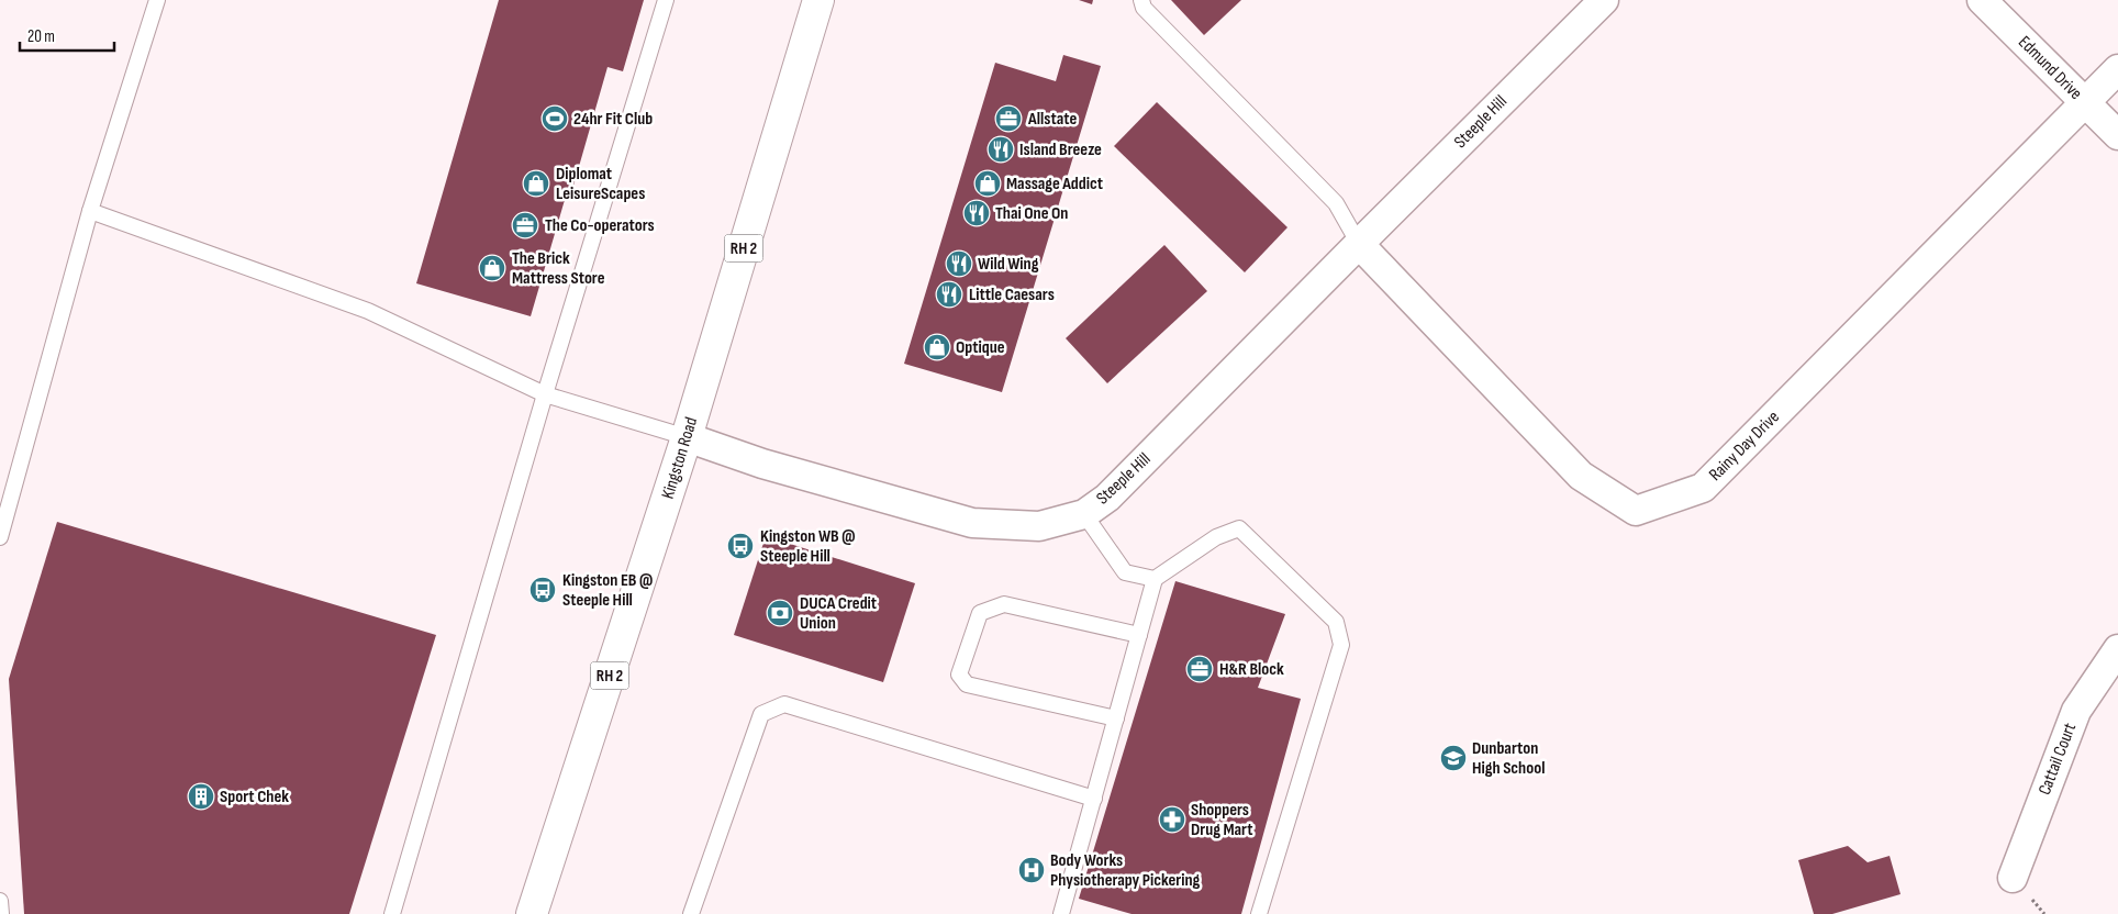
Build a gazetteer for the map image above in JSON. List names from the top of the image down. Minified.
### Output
{"streets":{"main road":["RH 2","Kingston Road"],"street":["Edmund Drive","Steeple Hill","Rainy Day Drive","Cattail Court"]},"crossings":[["Edmund Drive","Rainy Day Drive"],["Steeple Hill","Rainy Day Drive"],["Steeple Hill","Kingston Road"]],"places":{"sports":["24hr Fit Club"],"office":["Allstate","The Co-operators","H&R Block"],"restaurant":["Island Breeze","Thai One On","Wild Wing","Little Caesars"],"shop":["Diplomat LeisureScapes","Massage Addict","The Brick Mattress Store","Optique"],"bus stop":["Kingston WB @ Steeple Hill","Kingston EB @ Steeple Hill"],"bank":["DUCA Credit Union"],"school or university":["Dunbarton High School"],"building":["Sport Chek"],"pharmacy":["Shoppers Drug Mart"],"hospital":["Body Works Physiotherapy Pickering"]},"scale_bar":"20 m"}
